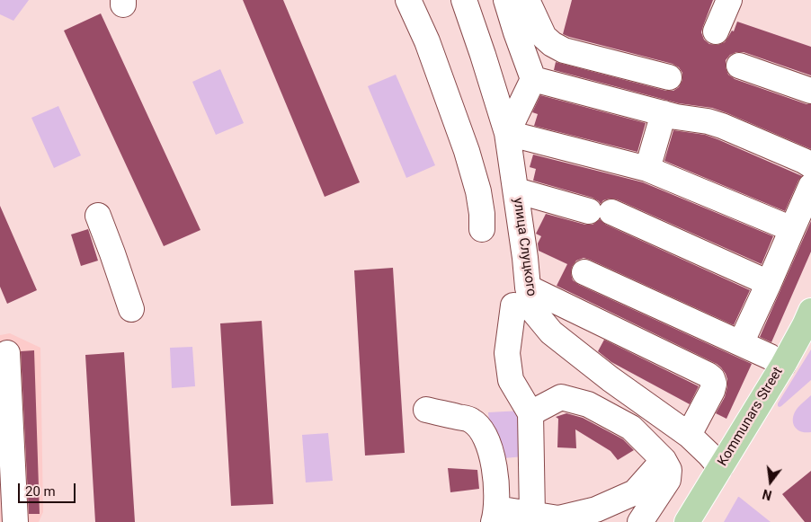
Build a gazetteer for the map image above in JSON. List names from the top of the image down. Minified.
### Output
{"streets":{"main road":["Kommunars Street"],"street":["улица Слуцкого"]},"crossings":[["улица Слуцкого","Kommunars Street"]],"scale_bar":"20 m","north":"bottom"}
